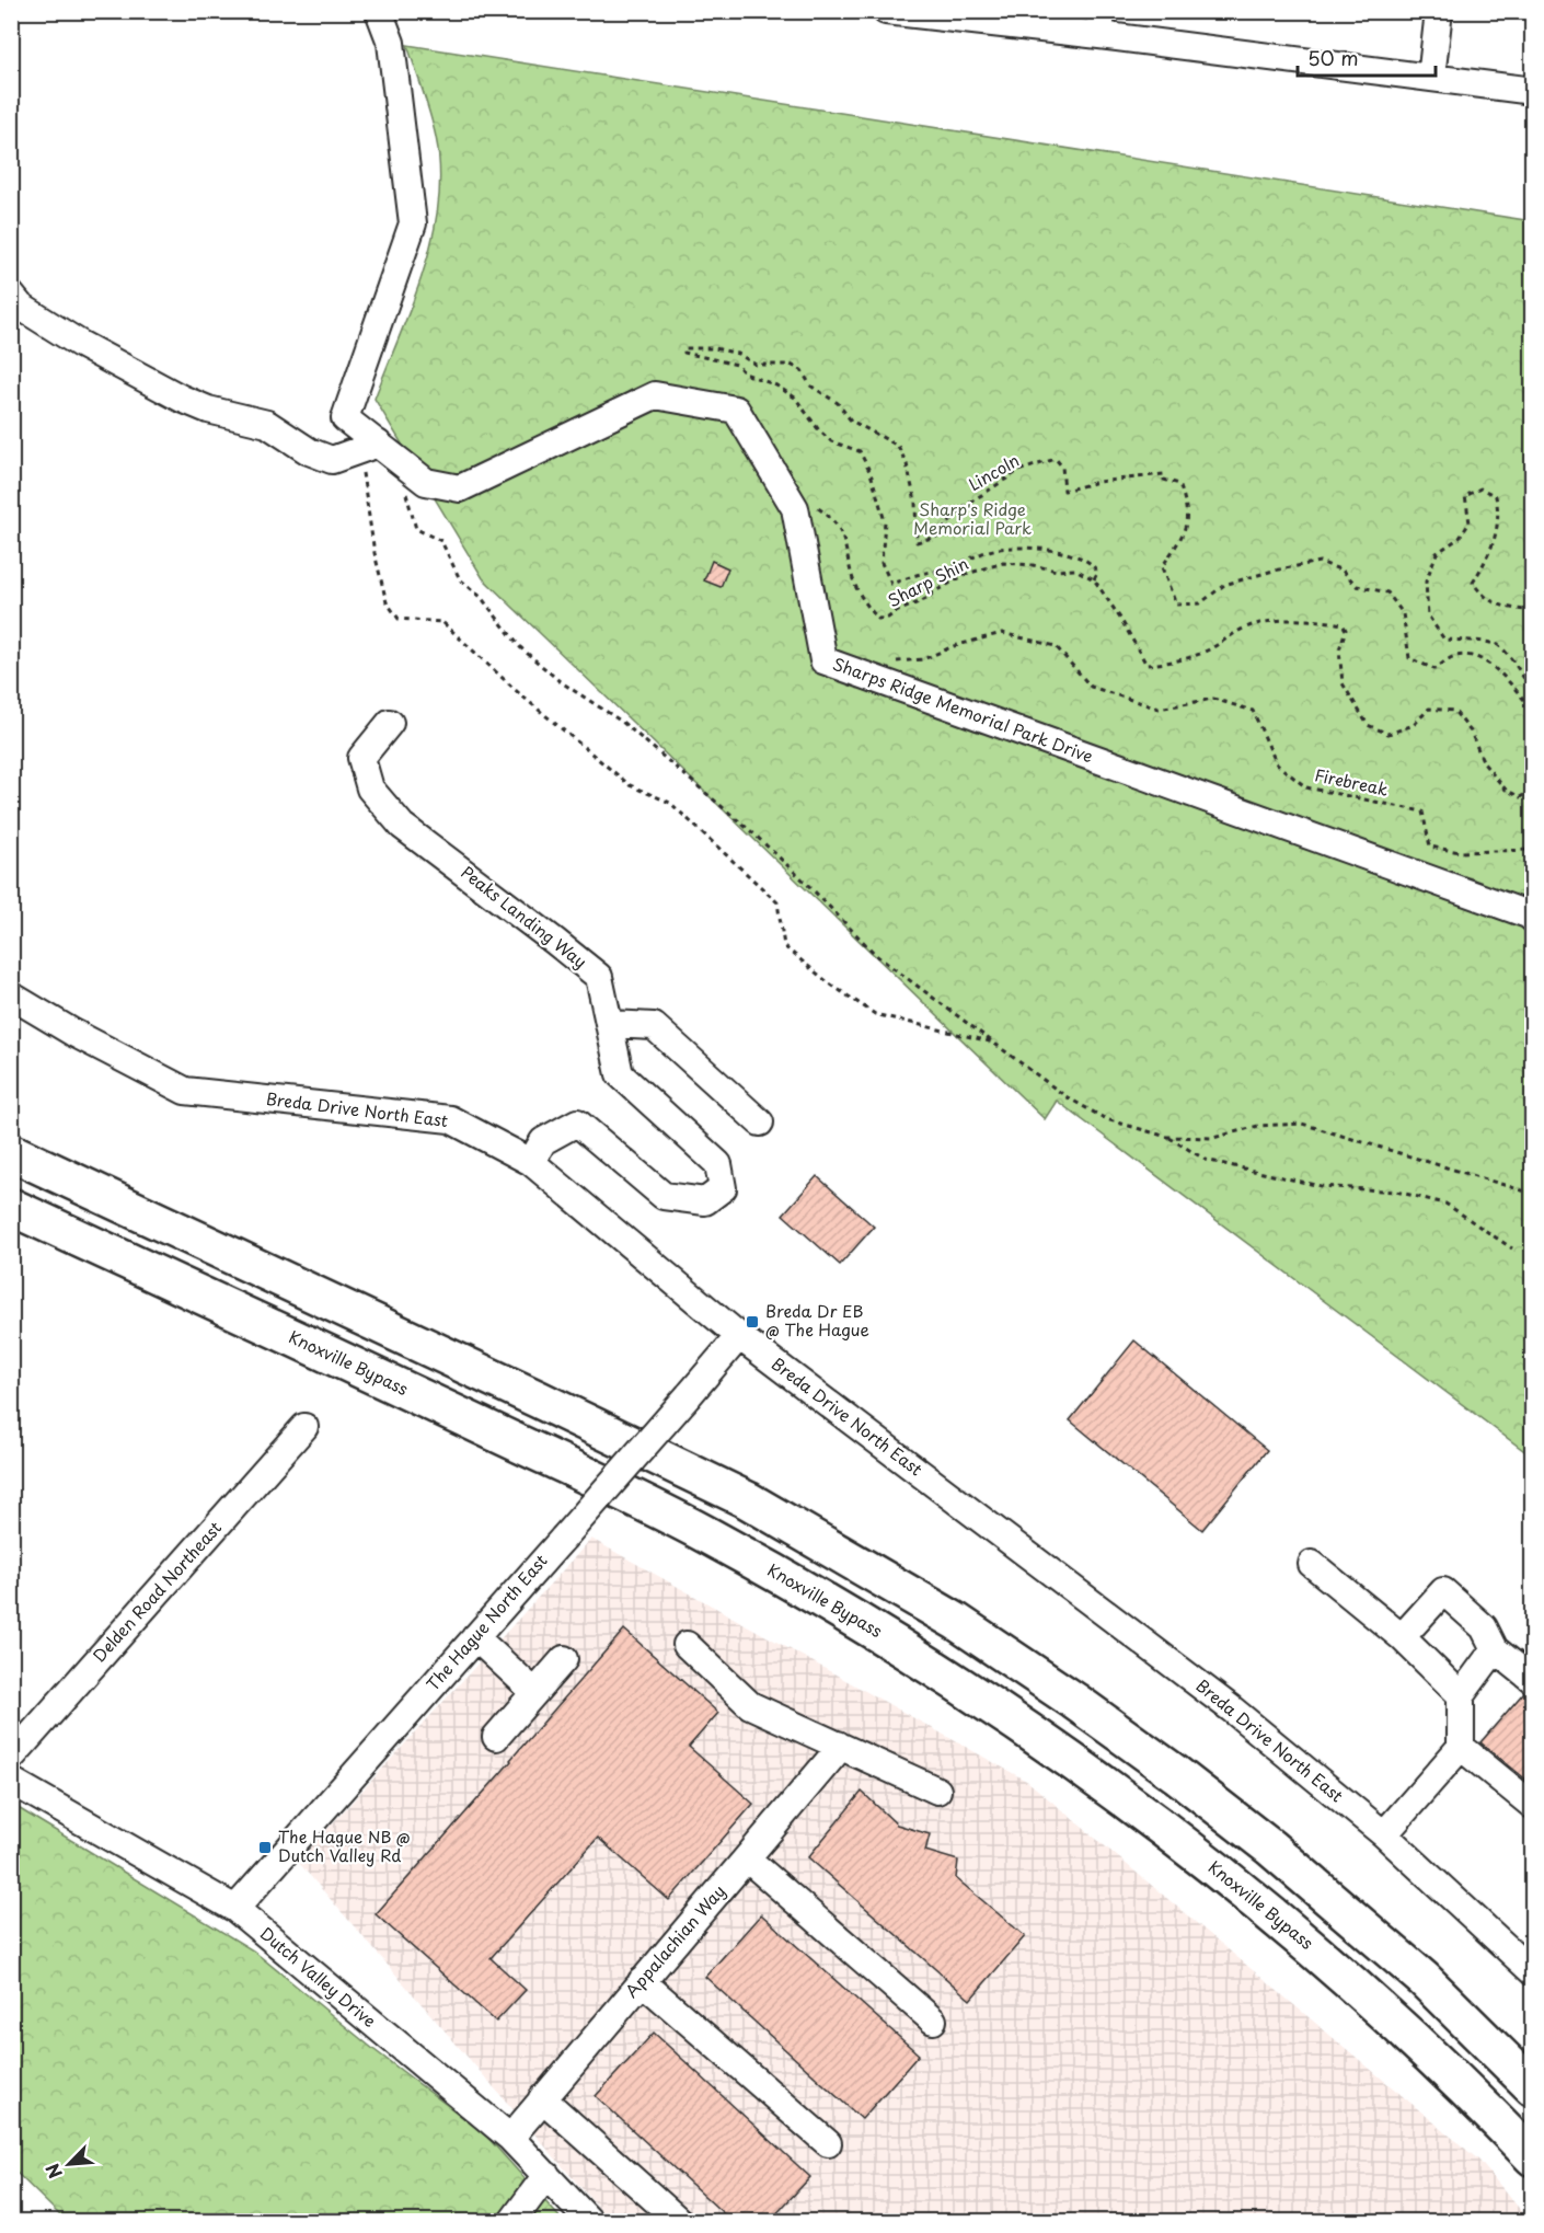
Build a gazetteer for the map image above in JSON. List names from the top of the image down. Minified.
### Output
{"streets":{"highway":["Knoxville Bypass"],"street":["Sharps Ridge Memorial Park Drive","Peaks Landing Way","Breda Drive North East","Delden Road Northeast","The Hague North East","Appalachian Way","Dutch Valley Drive"],"path":["Lincoln","Sharp Shin","Firebreak"]},"crossings":[["Lincoln","Sharp Shin"],["Sharp Shin","Sharps Ridge Memorial Park Drive"],["Sharps Ridge Memorial Park Drive","Firebreak"],["Peaks Landing Way","Breda Drive North East"],["Breda Drive North East","The Hague North East"],["The Hague North East","Dutch Valley Drive"],["Appalachian Way","Dutch Valley Drive"]],"parks":["Sharp's Ridge Memorial Park"],"places":{"transit":["Breda Dr EB @ The Hague","The Hague NB @ Dutch Valley Rd"]},"scale_bar":"50 m","north":"bottom left"}
